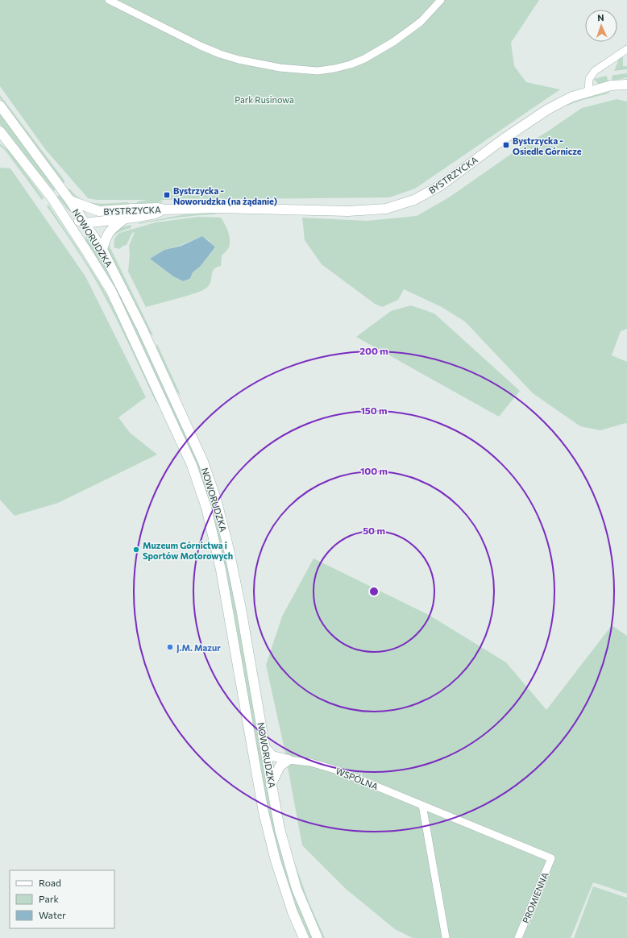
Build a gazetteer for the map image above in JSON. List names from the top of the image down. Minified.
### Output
{"streets":{"main road":["BYSTRZYCKA","NOWORUDZKA"],"street":["WSPÓLNA","PROMIENNA"]},"crossings":[["BYSTRZYCKA","NOWORUDZKA"],["WSPÓLNA","PROMIENNA"]],"parks":["Park Rusinowa"],"places":{"transit":["Bystrzycka - Osiedle Górnicze","Bystrzycka - Noworudzka (na żądanie)"],"other":["Muzeum Górnictwa i Sportów Motorowych","J.M. Mazur"]},"legend":["Road","Park","Water"],"north":"top","rings":["200 m","150 m","100 m","50 m"]}
